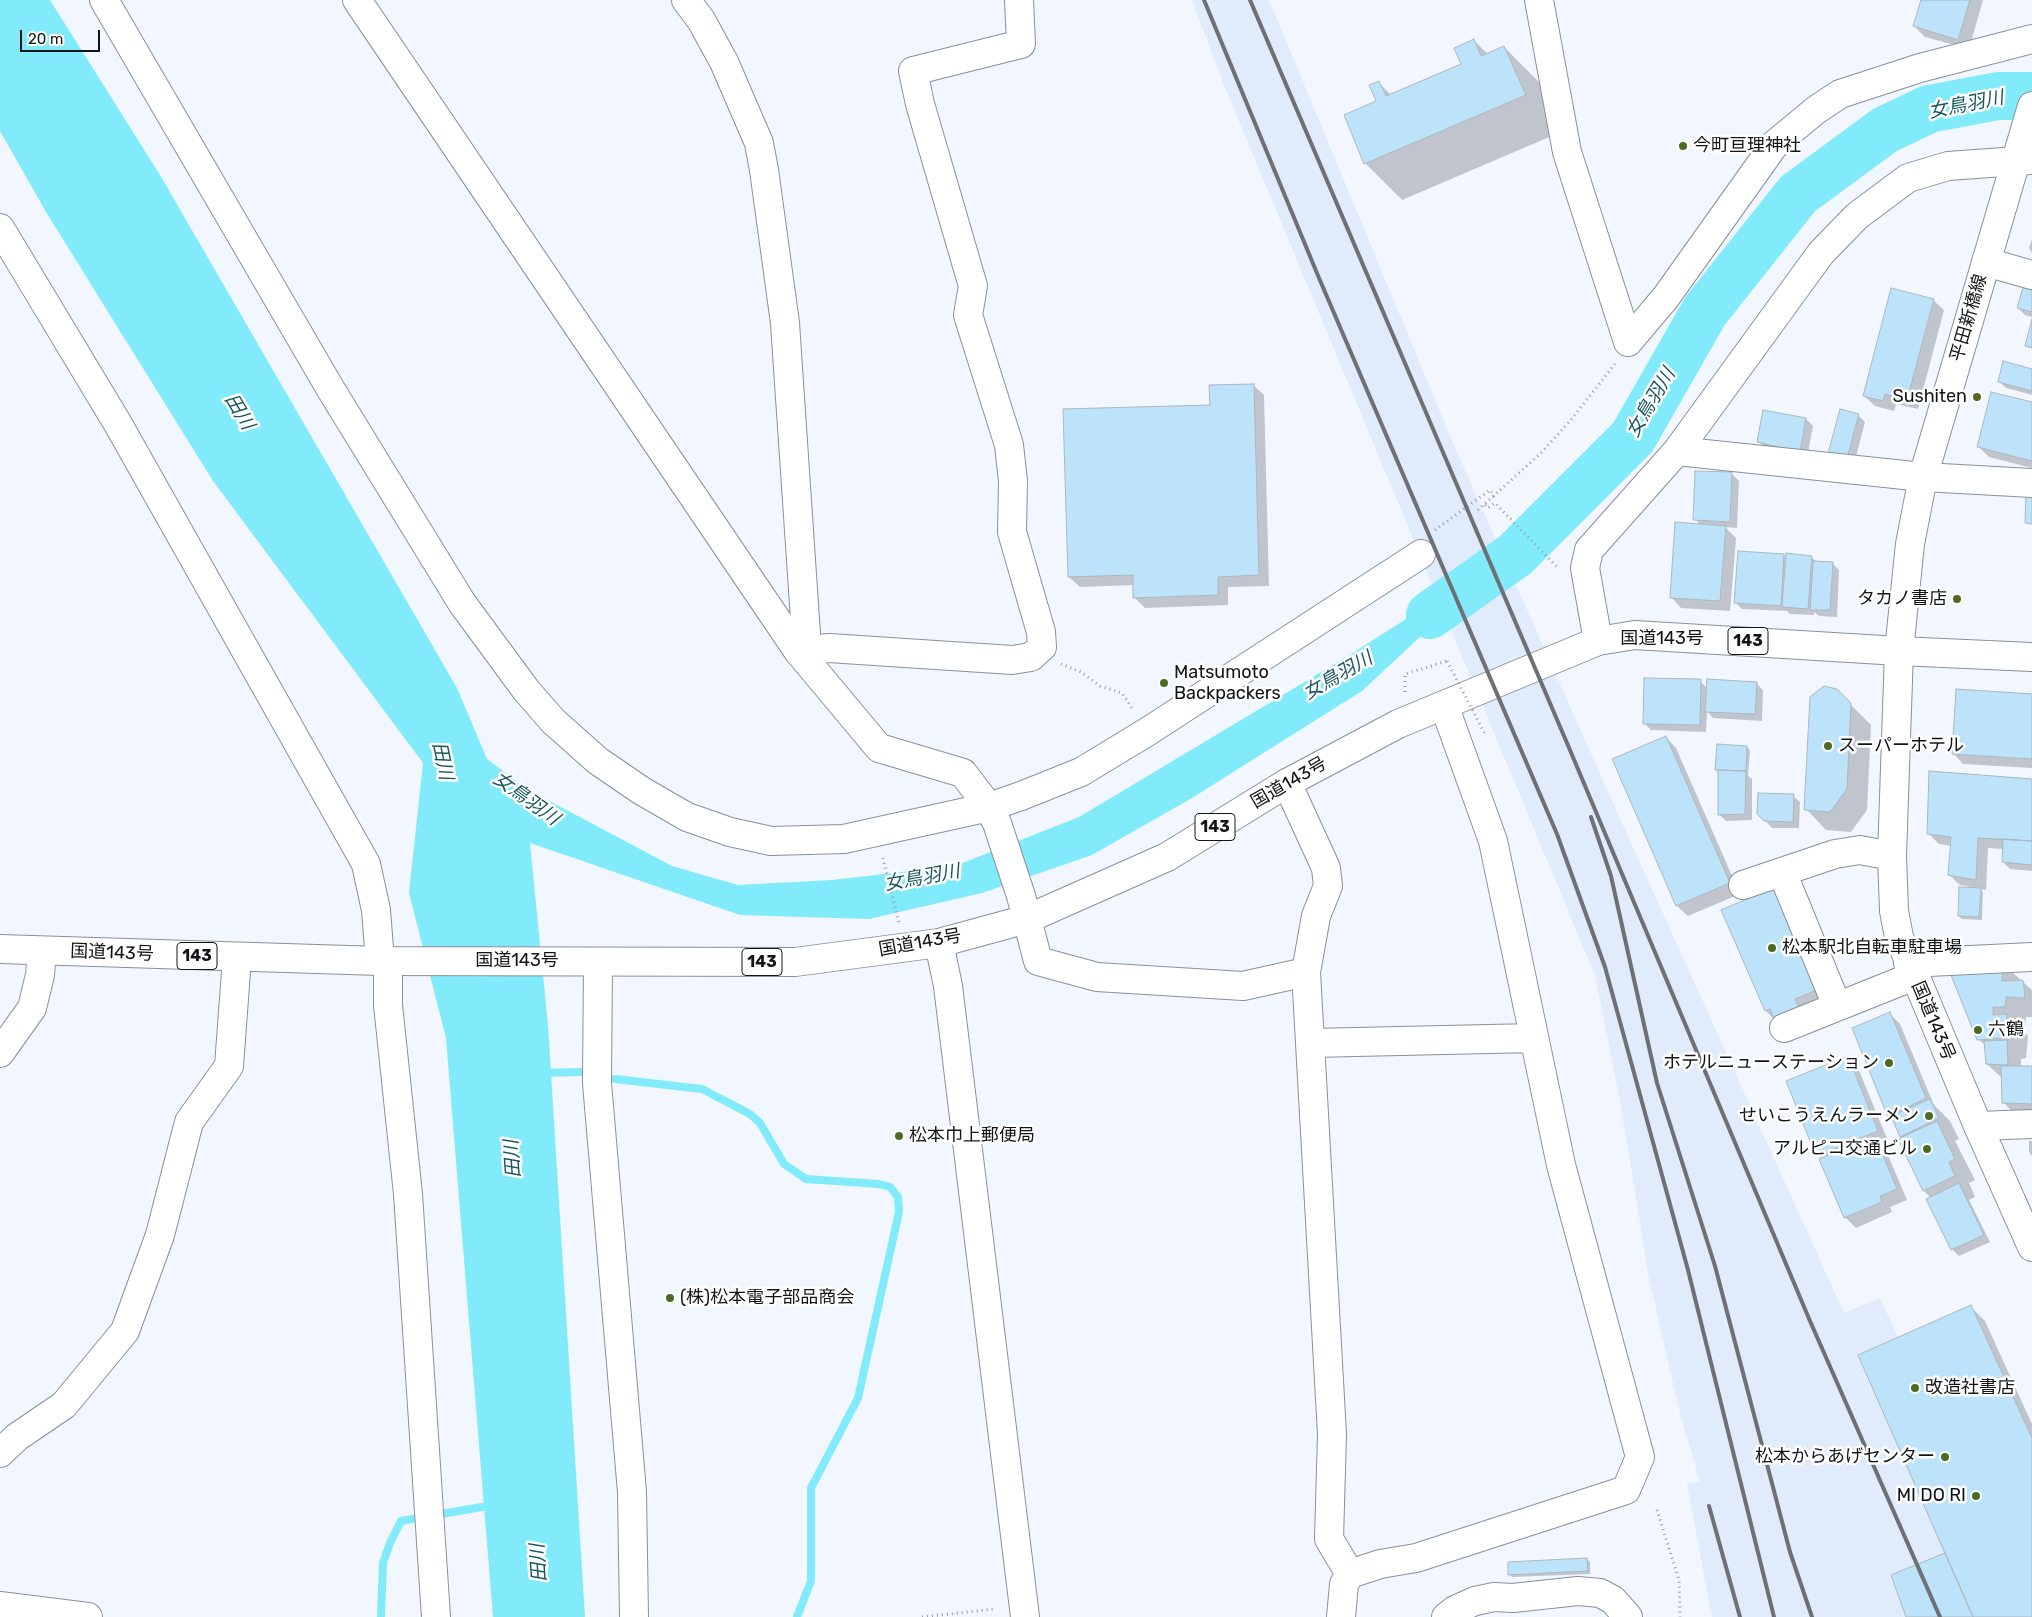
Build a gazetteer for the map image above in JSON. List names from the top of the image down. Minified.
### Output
{"streets":{"main road":["平田新橋線","国道143号","143"]},"crossings":[["平田新橋線","国道143号"]],"water":["女鳥羽川","田川"],"places":["今町亘理神社","Sushiten","タカノ書店","Matsumoto Backpackers","スーパーホテル","松本駅北自転車駐車場","六鶴","ホテルニューステーション","せいこうえんラーメン","松本巾上郵便局","アルピコ交通ビル","(株)松本電子部品商会","改造社書店","松本からあげセンター","MI DO RI"],"scale_bar":"20 m"}
